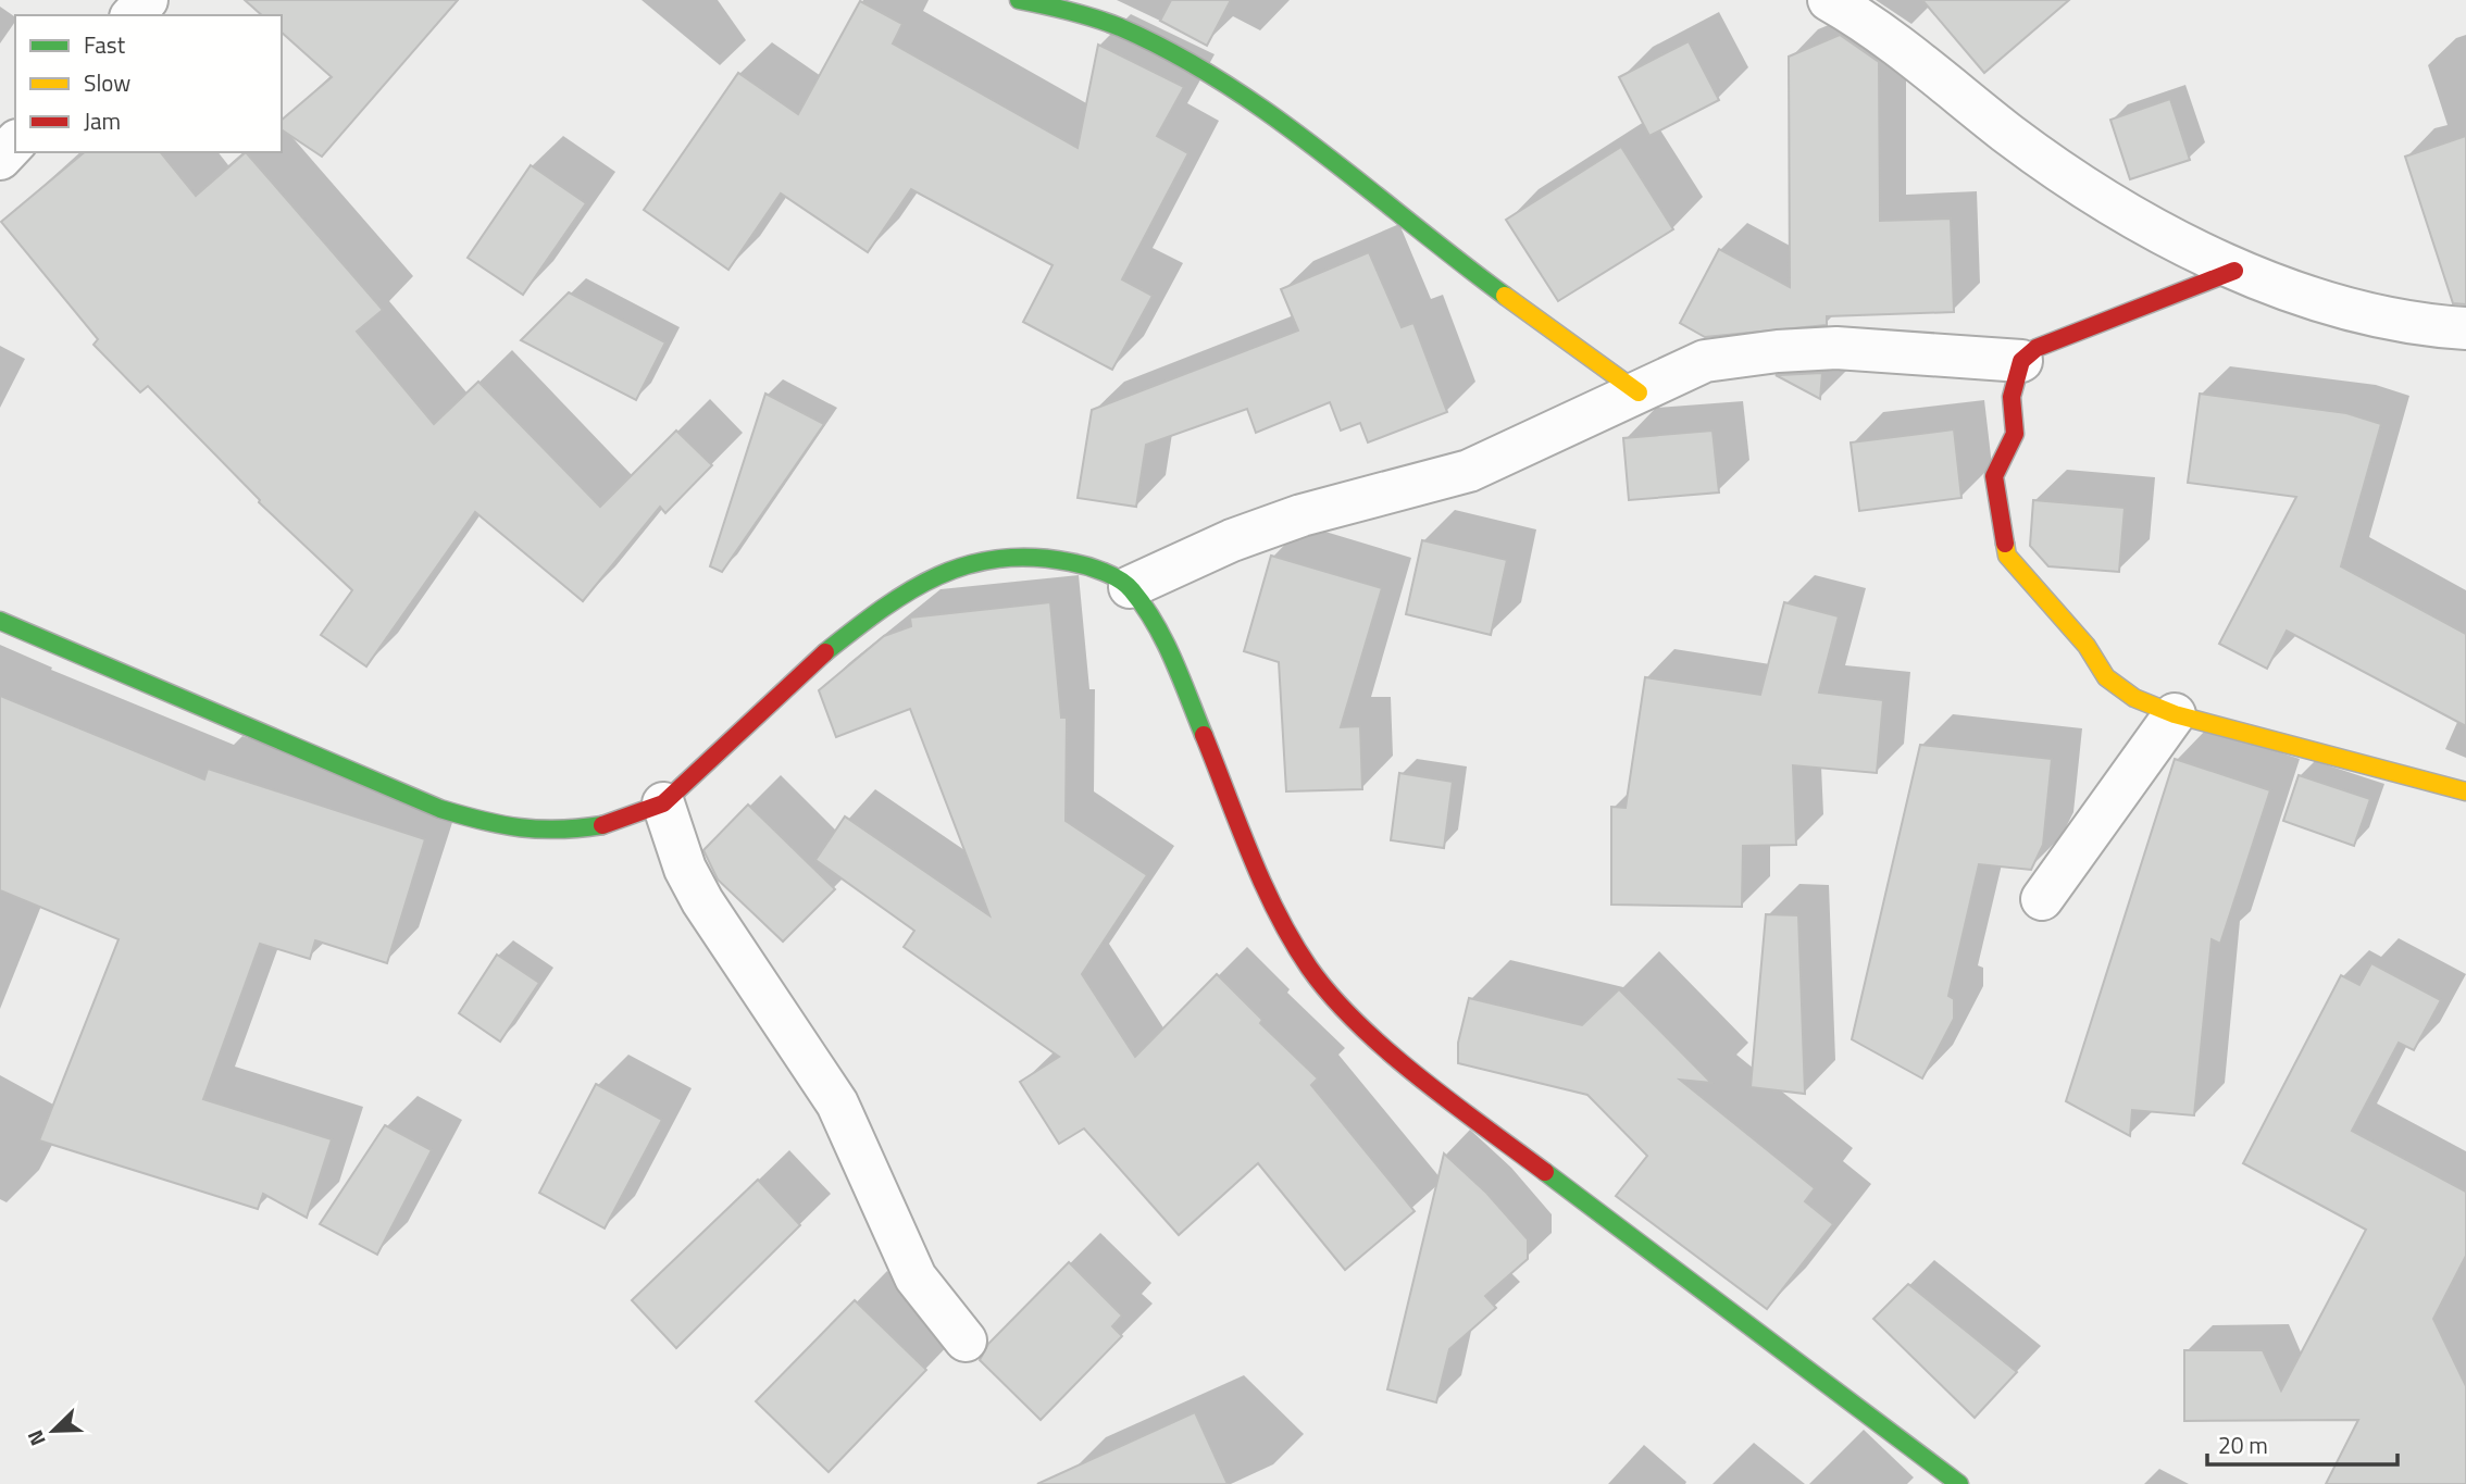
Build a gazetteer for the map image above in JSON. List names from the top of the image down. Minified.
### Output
{"legend":["Fast","Slow","Jam"],"scale_bar":"20 m","north":"bottom left"}
